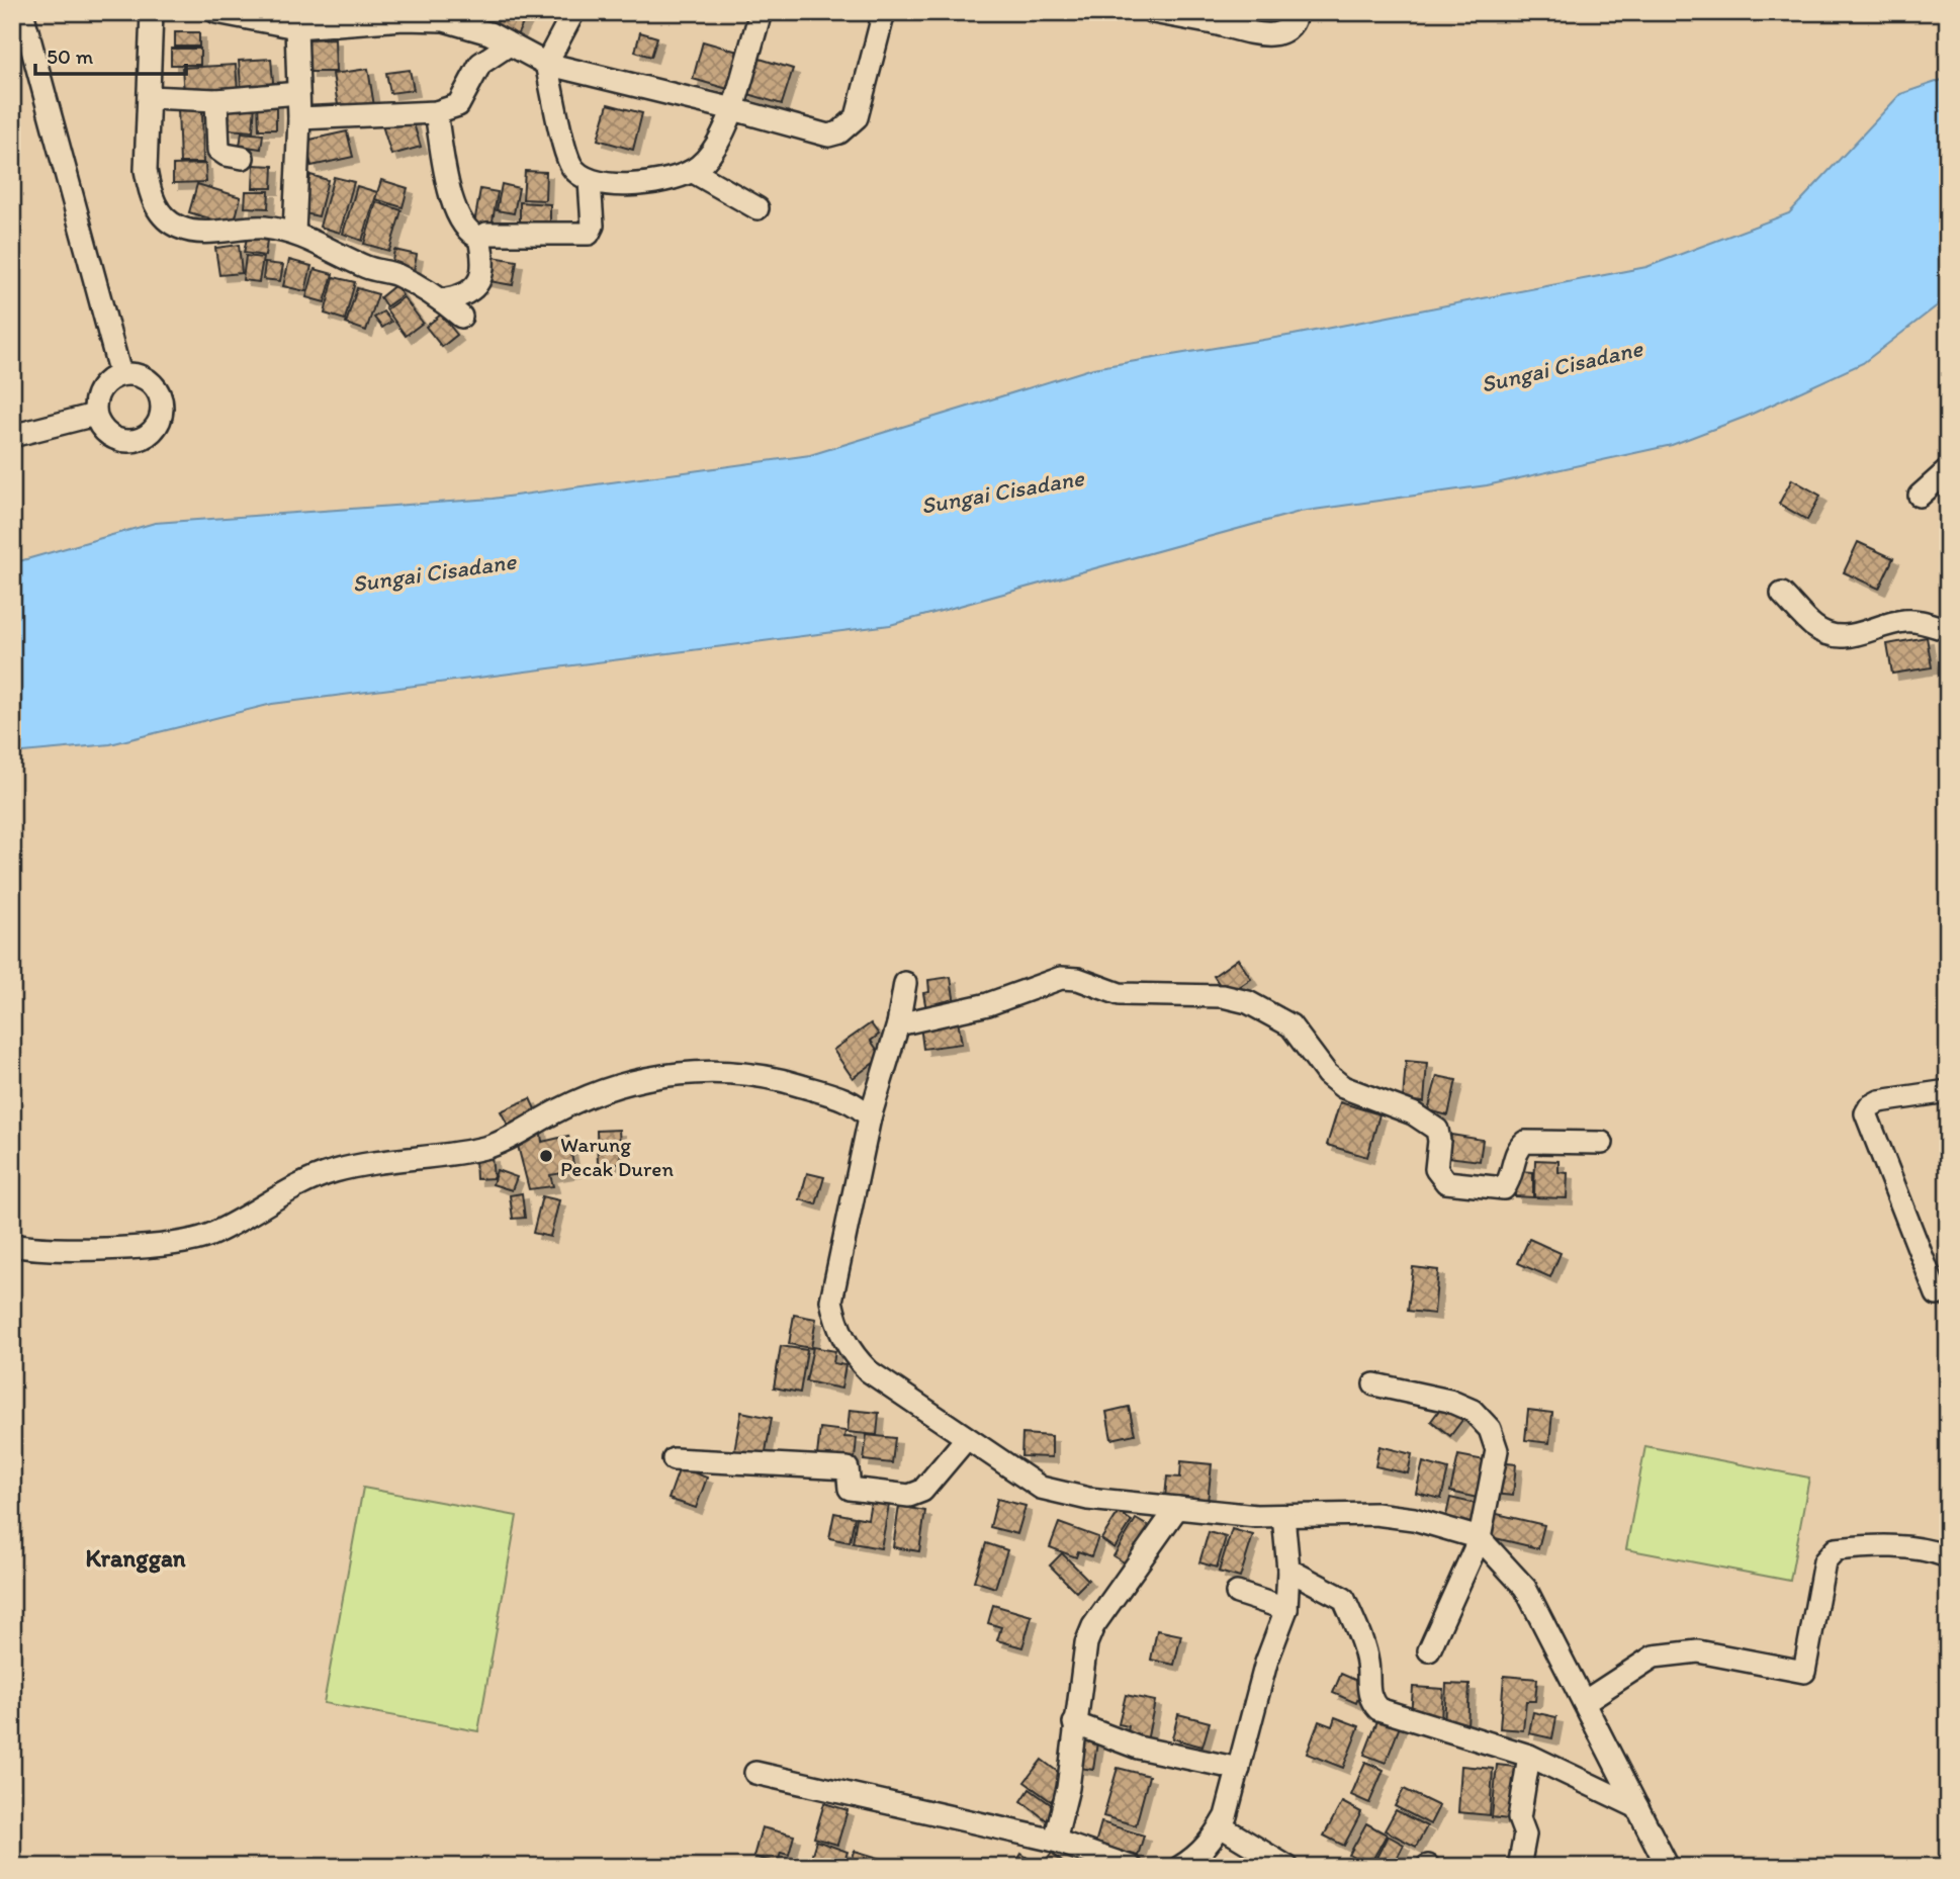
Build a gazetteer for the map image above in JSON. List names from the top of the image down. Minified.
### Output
{"districts":["Kranggan"],"water":["Sungai Cisadane"],"places":["Warung Pecak Duren"],"scale_bar":"50 m"}
